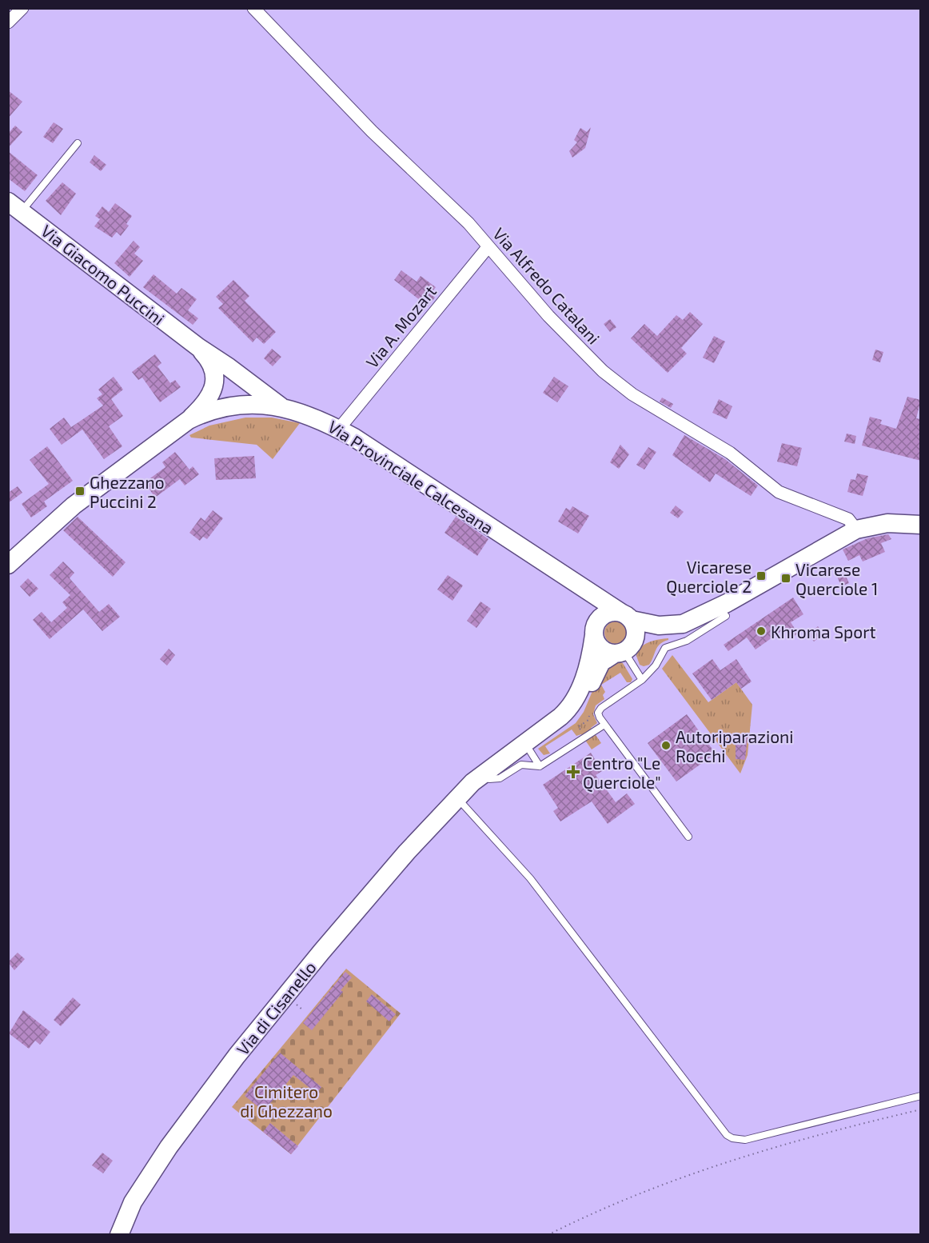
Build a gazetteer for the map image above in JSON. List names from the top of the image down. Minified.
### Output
{"streets":{"main road":["Via Giacomo Puccini","Via Provinciale Calcesana","Via di Cisanello"],"street":["Via Alfredo Catalani","Via A. Mozart"]},"crossings":[["Via Giacomo Puccini","Via Provinciale Calcesana"],["Via Alfredo Catalani","Via A. Mozart"],["Via A. Mozart","Via Provinciale Calcesana"],["Via Provinciale Calcesana","Via di Cisanello"]],"parks":["Cimitero di Ghezzano"],"places":{"transit":["Ghezzano Puccini 2","Vicarese Querciole 2","Vicarese Querciole 1"],"other":["Khroma Sport","Autoriparazioni Rocchi"],"health":["Centro \"Le Querciole\""]}}
